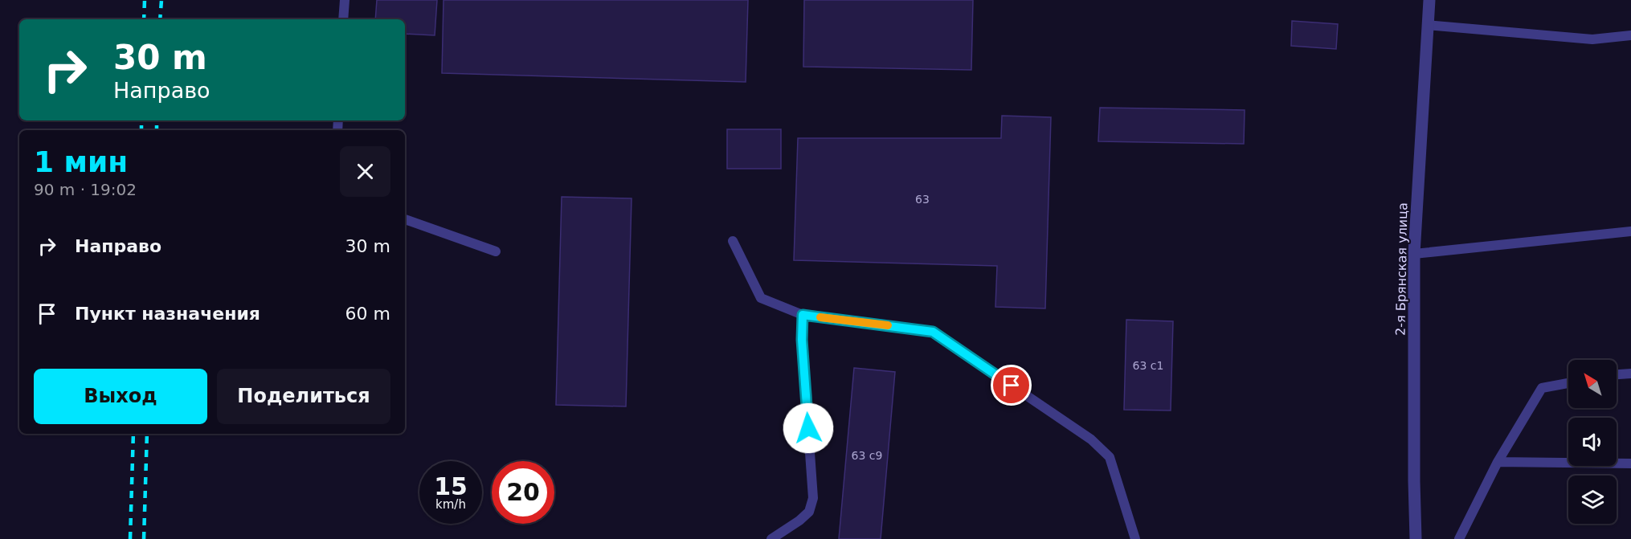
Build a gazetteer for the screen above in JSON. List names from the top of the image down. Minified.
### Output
{"streets":{"street":["2-я Брянская улица"]},"house_numbers":["63","63 с1","63 с9"],"north":"top left","page":{"turn":["30 m","Направо"],"heading":["1 мин","90 m · 19:02"],"list":[{"name":"Направо","value":"30 m"},{"name":"Пункт назначения","value":"60 m"}],"buttons":["Выход","Поделиться"],"speed":"15 km/h","limit":"20"}}
